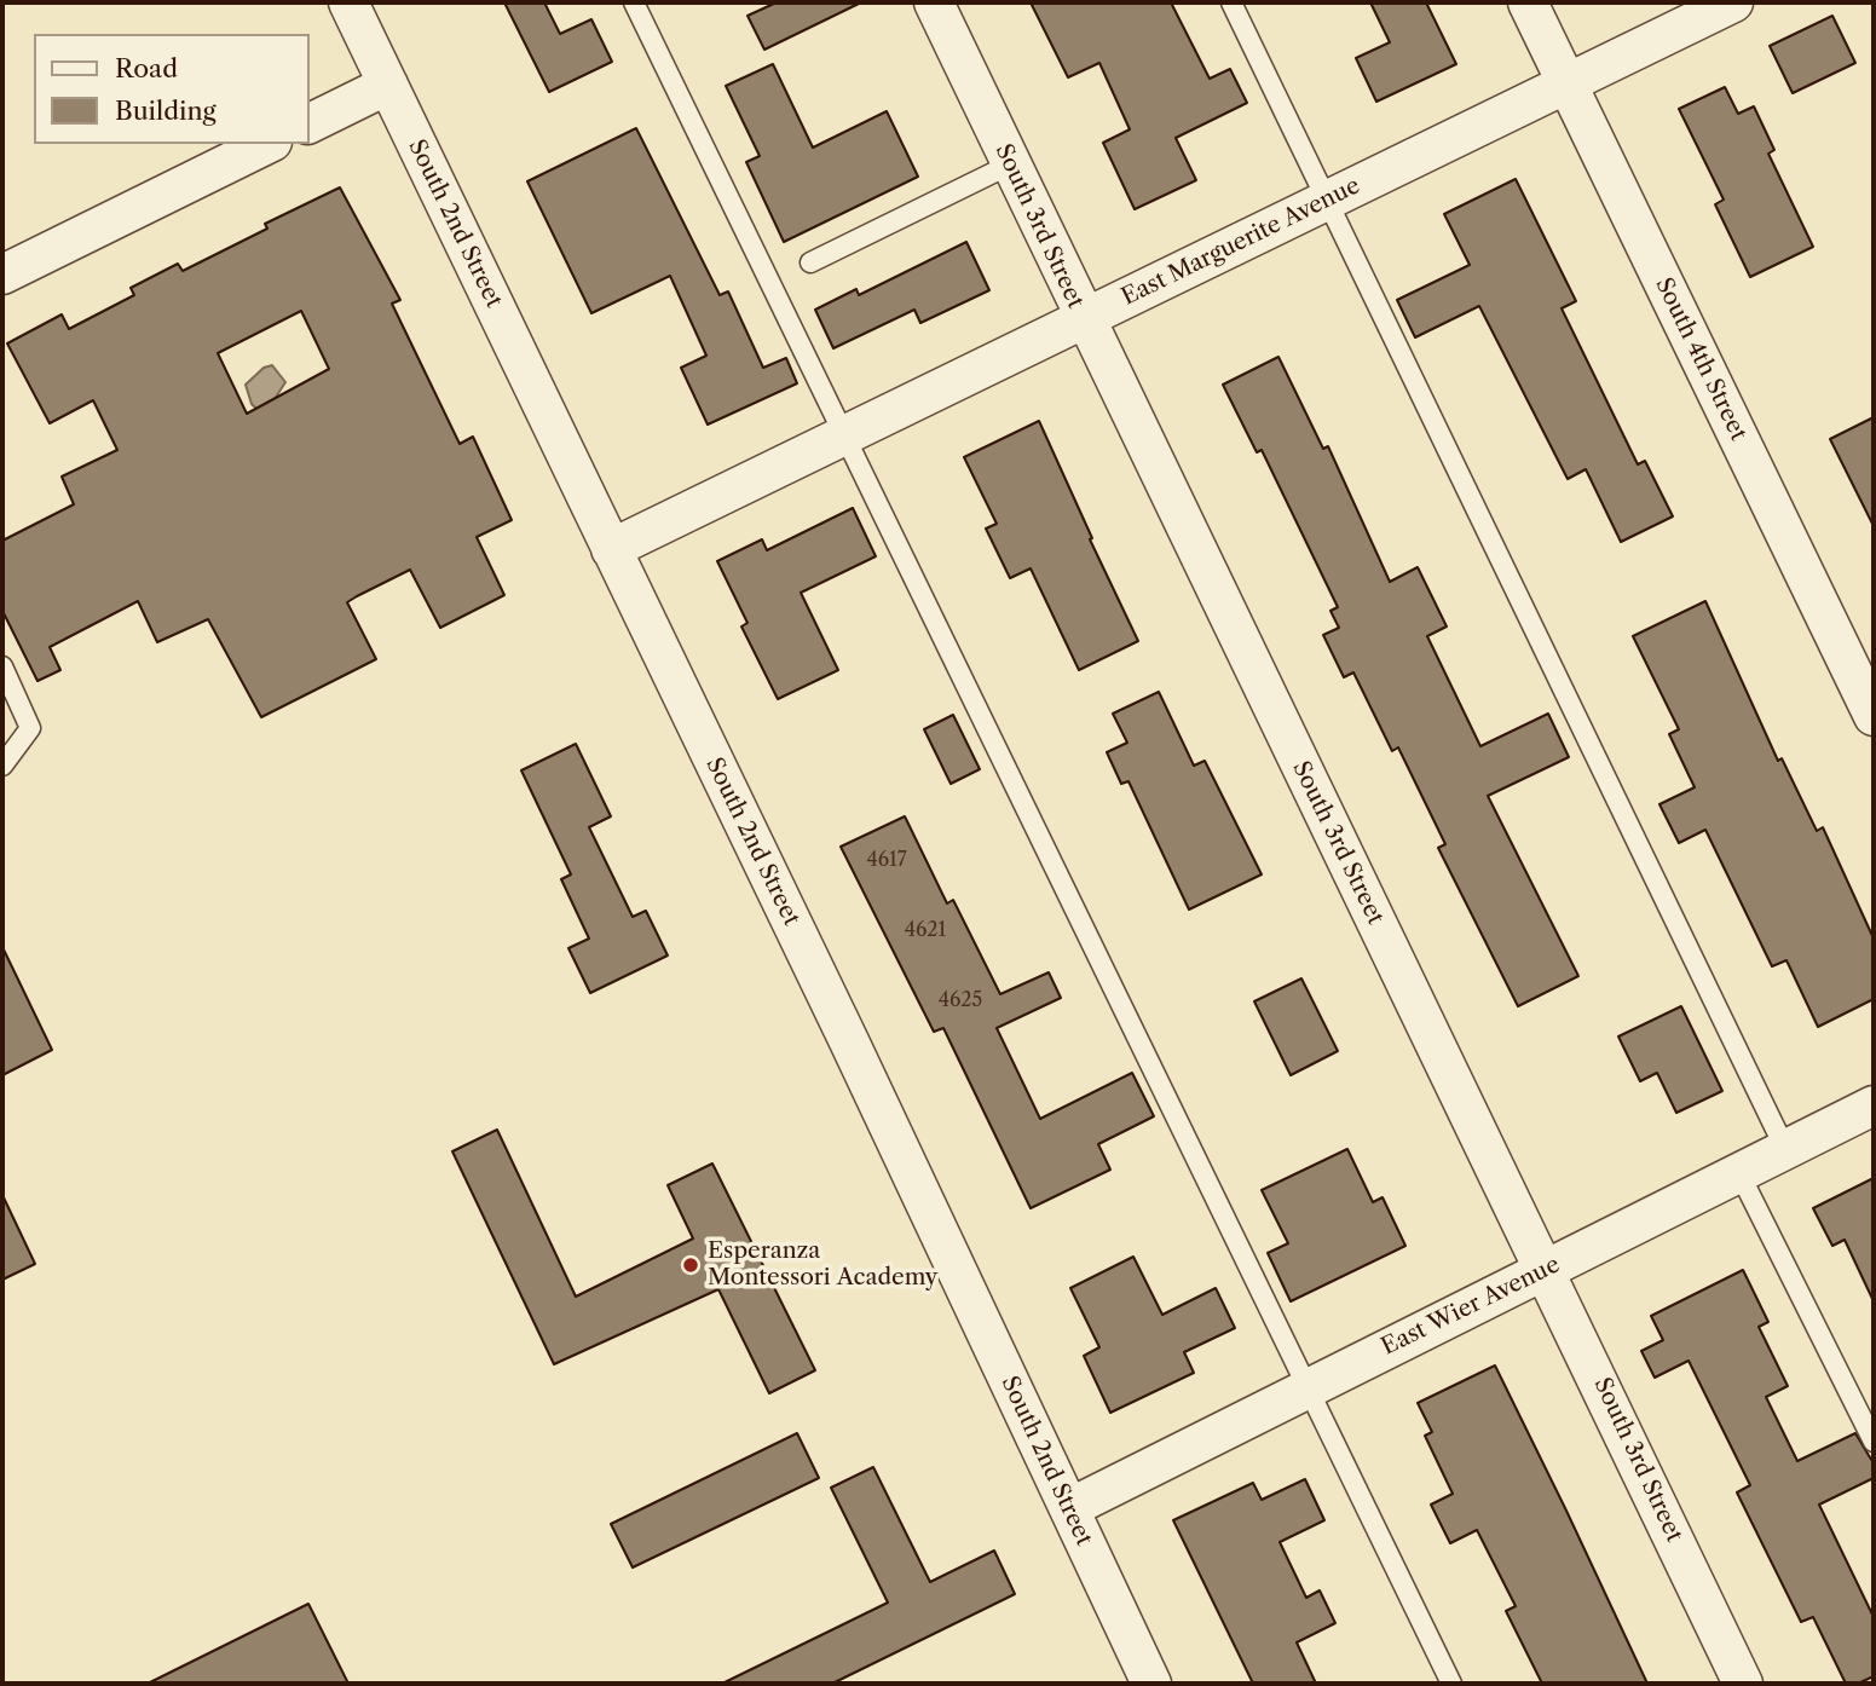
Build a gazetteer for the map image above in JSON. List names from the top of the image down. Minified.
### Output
{"streets":{"street":["South 2nd Street","South 3rd Street","East Marguerite Avenue","South 4th Street","East Wier Avenue"]},"crossings":[["South 2nd Street","East Marguerite Avenue"],["South 2nd Street","East Wier Avenue"],["South 3rd Street","East Marguerite Avenue"],["South 3rd Street","East Wier Avenue"],["East Marguerite Avenue","South 4th Street"]],"places":["Esperanza Montessori Academy"],"house_numbers":["4617","4621","4625"],"legend":["Road","Building"]}
